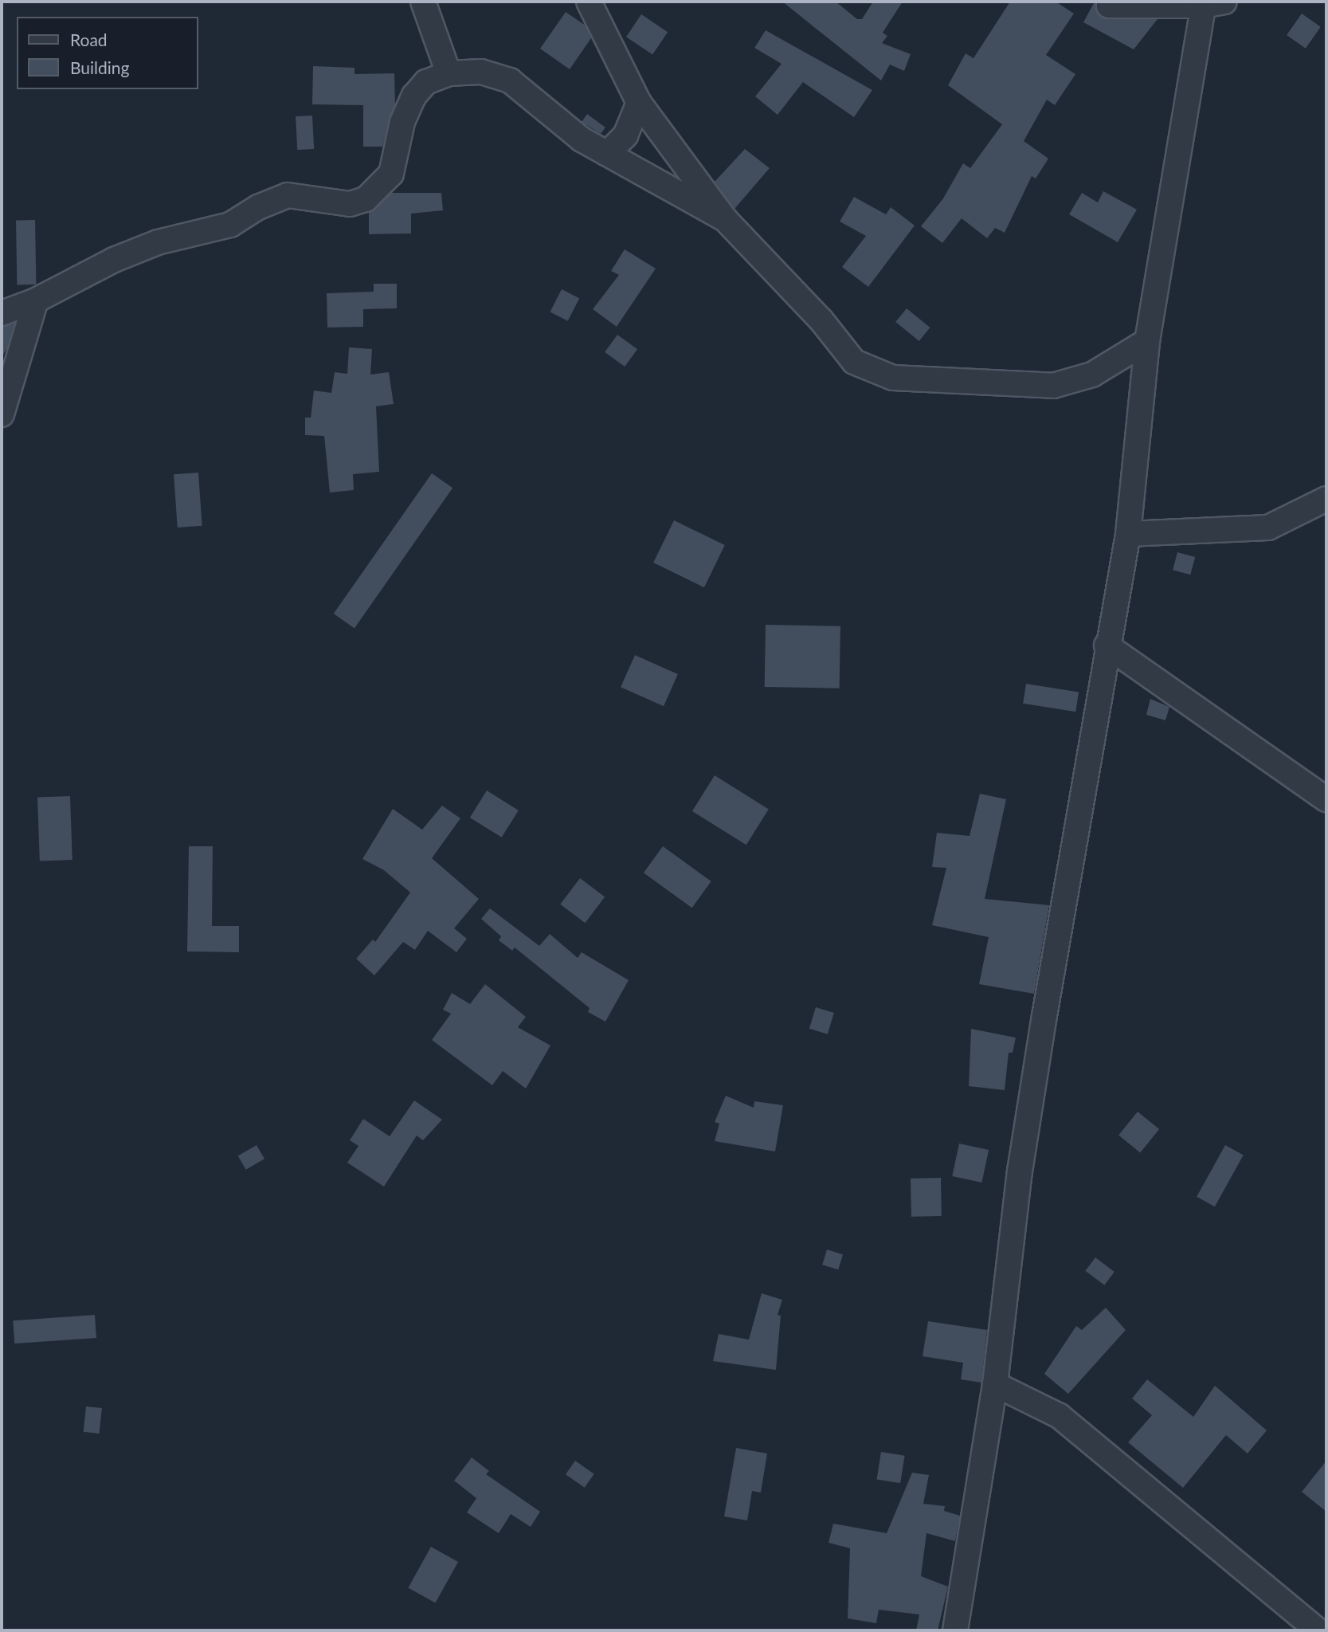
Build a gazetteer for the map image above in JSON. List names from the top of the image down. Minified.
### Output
{"legend":["Road","Building"]}
